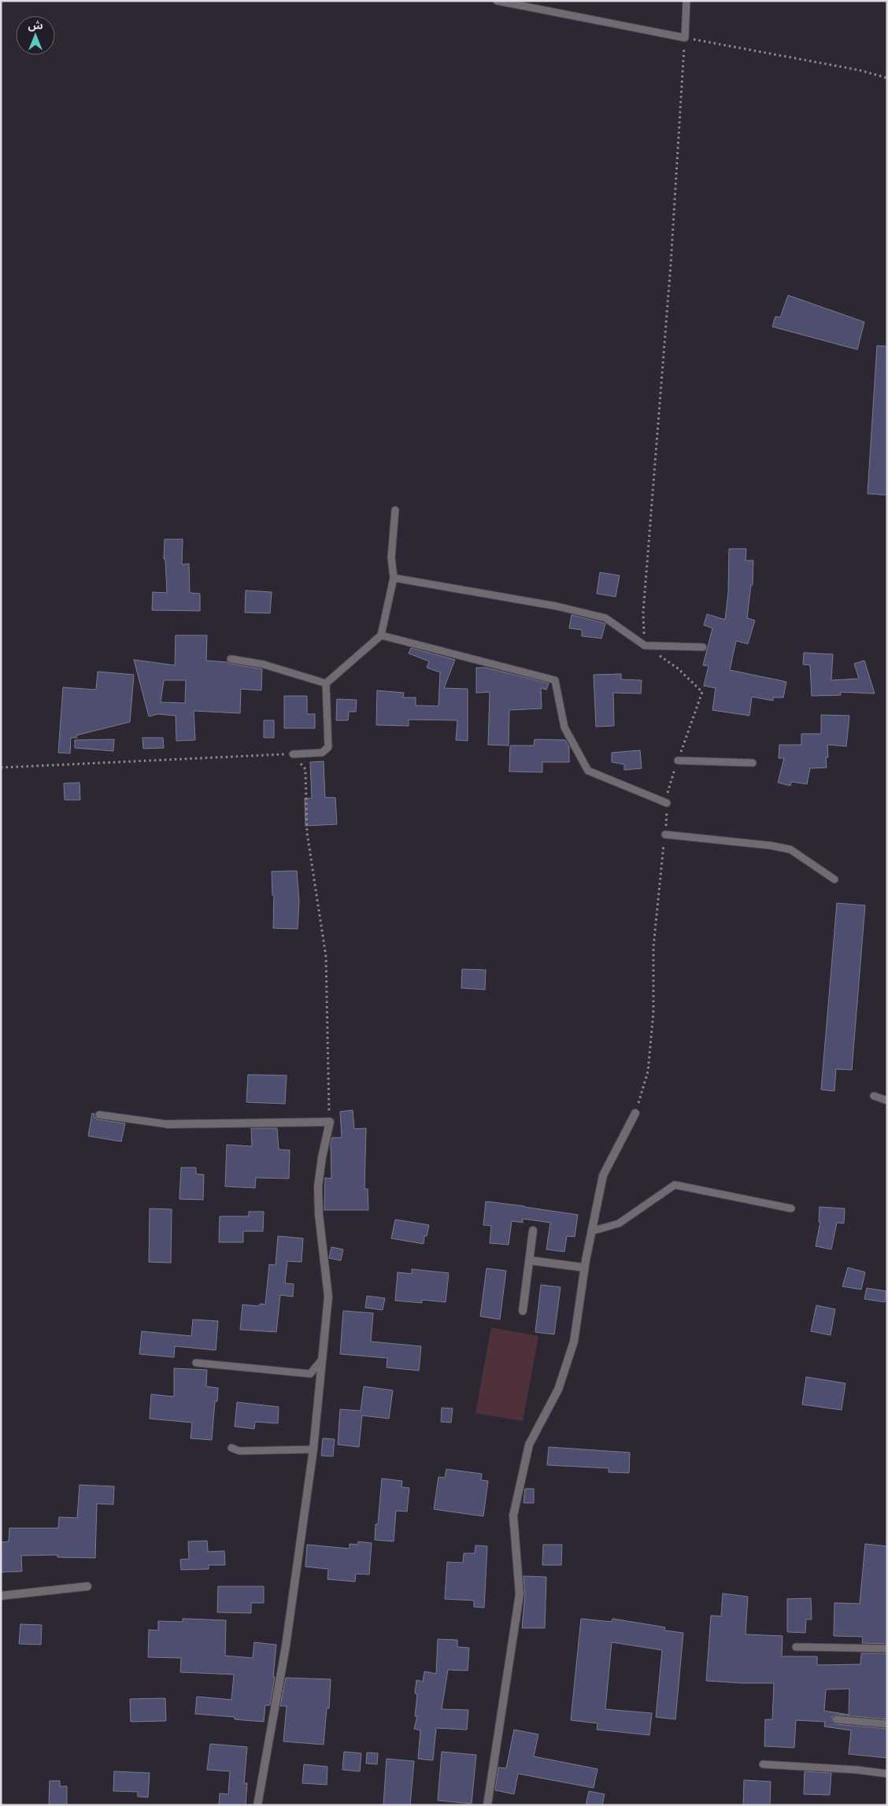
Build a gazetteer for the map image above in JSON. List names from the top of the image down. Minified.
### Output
{"north":"top"}
